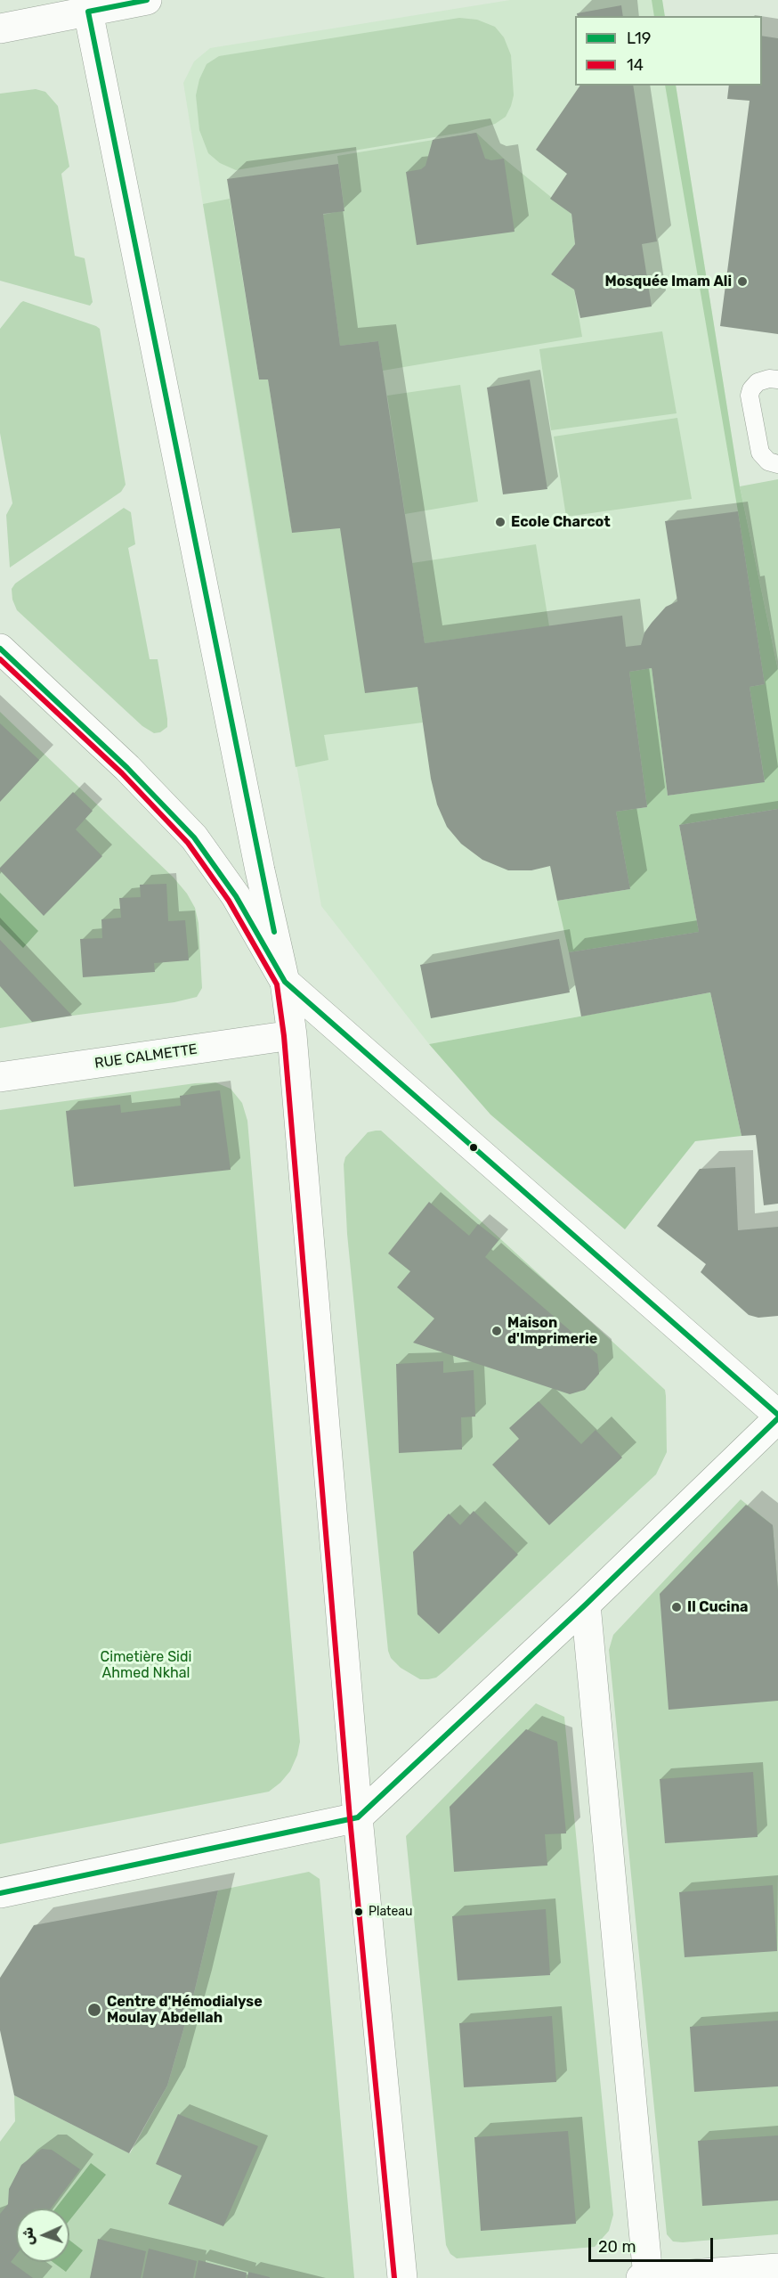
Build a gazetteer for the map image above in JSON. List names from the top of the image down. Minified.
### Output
{"streets":{"street":["RUE CALMETTE"]},"parks":["Cimetière Sidi Ahmed Nkhal"],"places":["Mosquée Imam Ali","Ecole Charcot","Maison d'Imprimerie","Il Cucina","Plateau","Centre d'Hémodialyse Moulay Abdellah"],"lines":["transit line L19","transit line 14"],"legend":["L19","14"],"scale_bar":"20 m","north":"left"}
